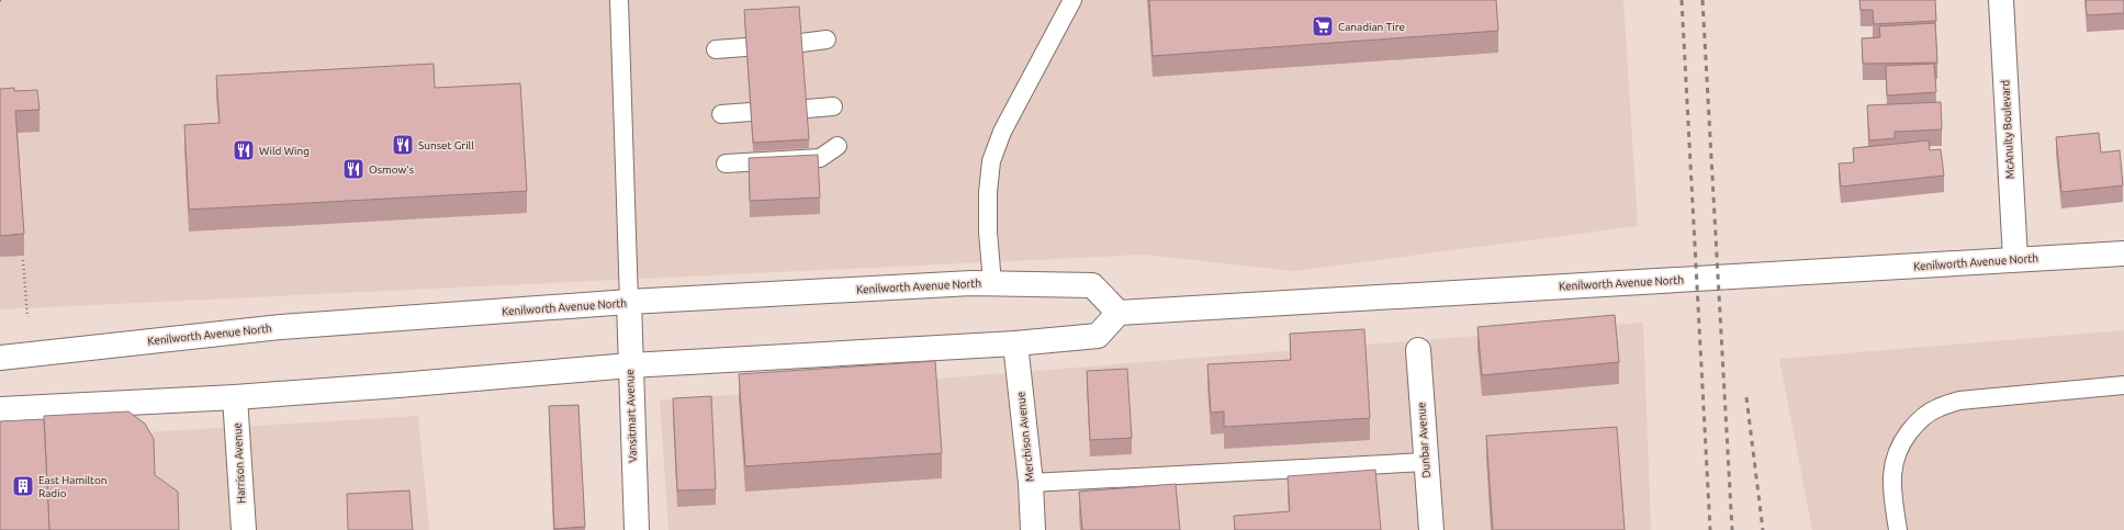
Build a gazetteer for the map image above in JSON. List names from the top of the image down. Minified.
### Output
{"streets":{"main road":["McAnulty Boulevard","Kenilworth Avenue North","Vansitmart Avenue","Merchison Avenue","Dunbar Avenue","Harrison Avenue"]},"crossings":[["McAnulty Boulevard","Kenilworth Avenue North"],["Kenilworth Avenue North","Vansitmart Avenue"]],"places":{"supermarket":["Canadian Tire"],"restaurant":["Sunset Grill","Wild Wing","Osmow's"],"building":["East Hamilton Radio"]}}
